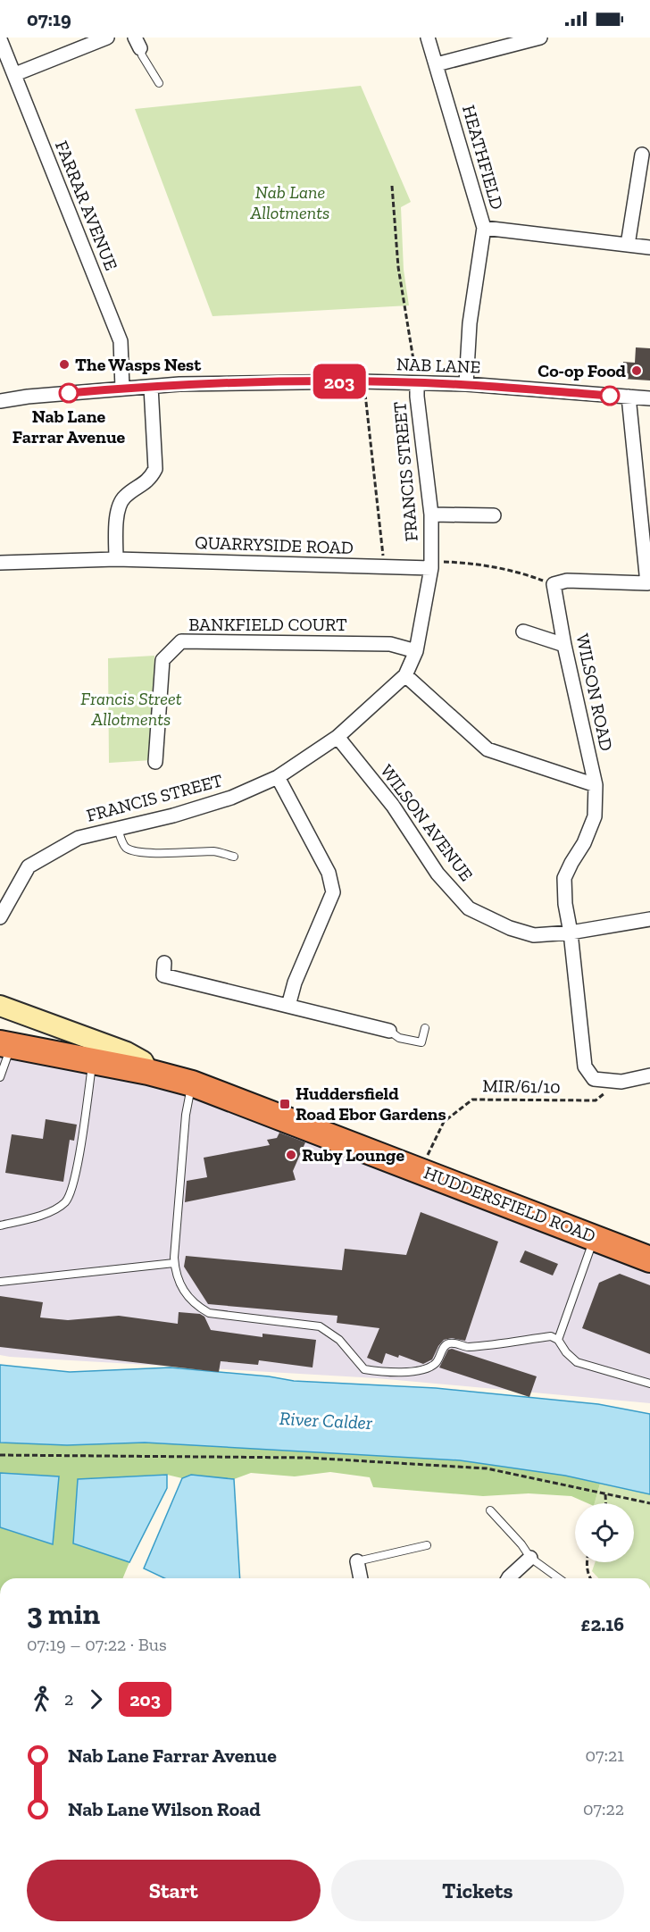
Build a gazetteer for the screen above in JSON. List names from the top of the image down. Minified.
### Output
{"streets":{"highway":["HUDDERSFIELD ROAD"],"street":["HEATHFIELD","FARRAR AVENUE","NAB LANE","FRANCIS STREET","QUARRYSIDE ROAD","BANKFIELD COURT","WILSON ROAD","WILSON AVENUE"],"path":["MIR/61/10"]},"crossings":[["HEATHFIELD","NAB LANE"],["FARRAR AVENUE","NAB LANE"],["NAB LANE","FRANCIS STREET"],["FRANCIS STREET","QUARRYSIDE ROAD"],["FRANCIS STREET","BANKFIELD COURT"],["FRANCIS STREET","WILSON AVENUE"],["WILSON ROAD","WILSON AVENUE"],["WILSON ROAD","MIR/61/10"],["MIR/61/10","HUDDERSFIELD ROAD"]],"water":["River Calder"],"parks":["Nab Lane Allotments","Francis Street Allotments"],"places":{"other":["The Wasps Nest","Co-op Food","Nab Lane Farrar Avenue","Ruby Lounge"],"transit":["Huddersfield Road Ebor Gardens"]},"lines":["bus line 203"],"page":{"status":"07:19","on_map":"203","heading":["3 min","07:19 – 07:22 · Bus","£2.16"],"legs":["2","203"],"list":[{"name":"Nab Lane Farrar Avenue","value":"07:21"},{"name":"Nab Lane Wilson Road","value":"07:22"}],"buttons":["Start","Tickets"]}}
